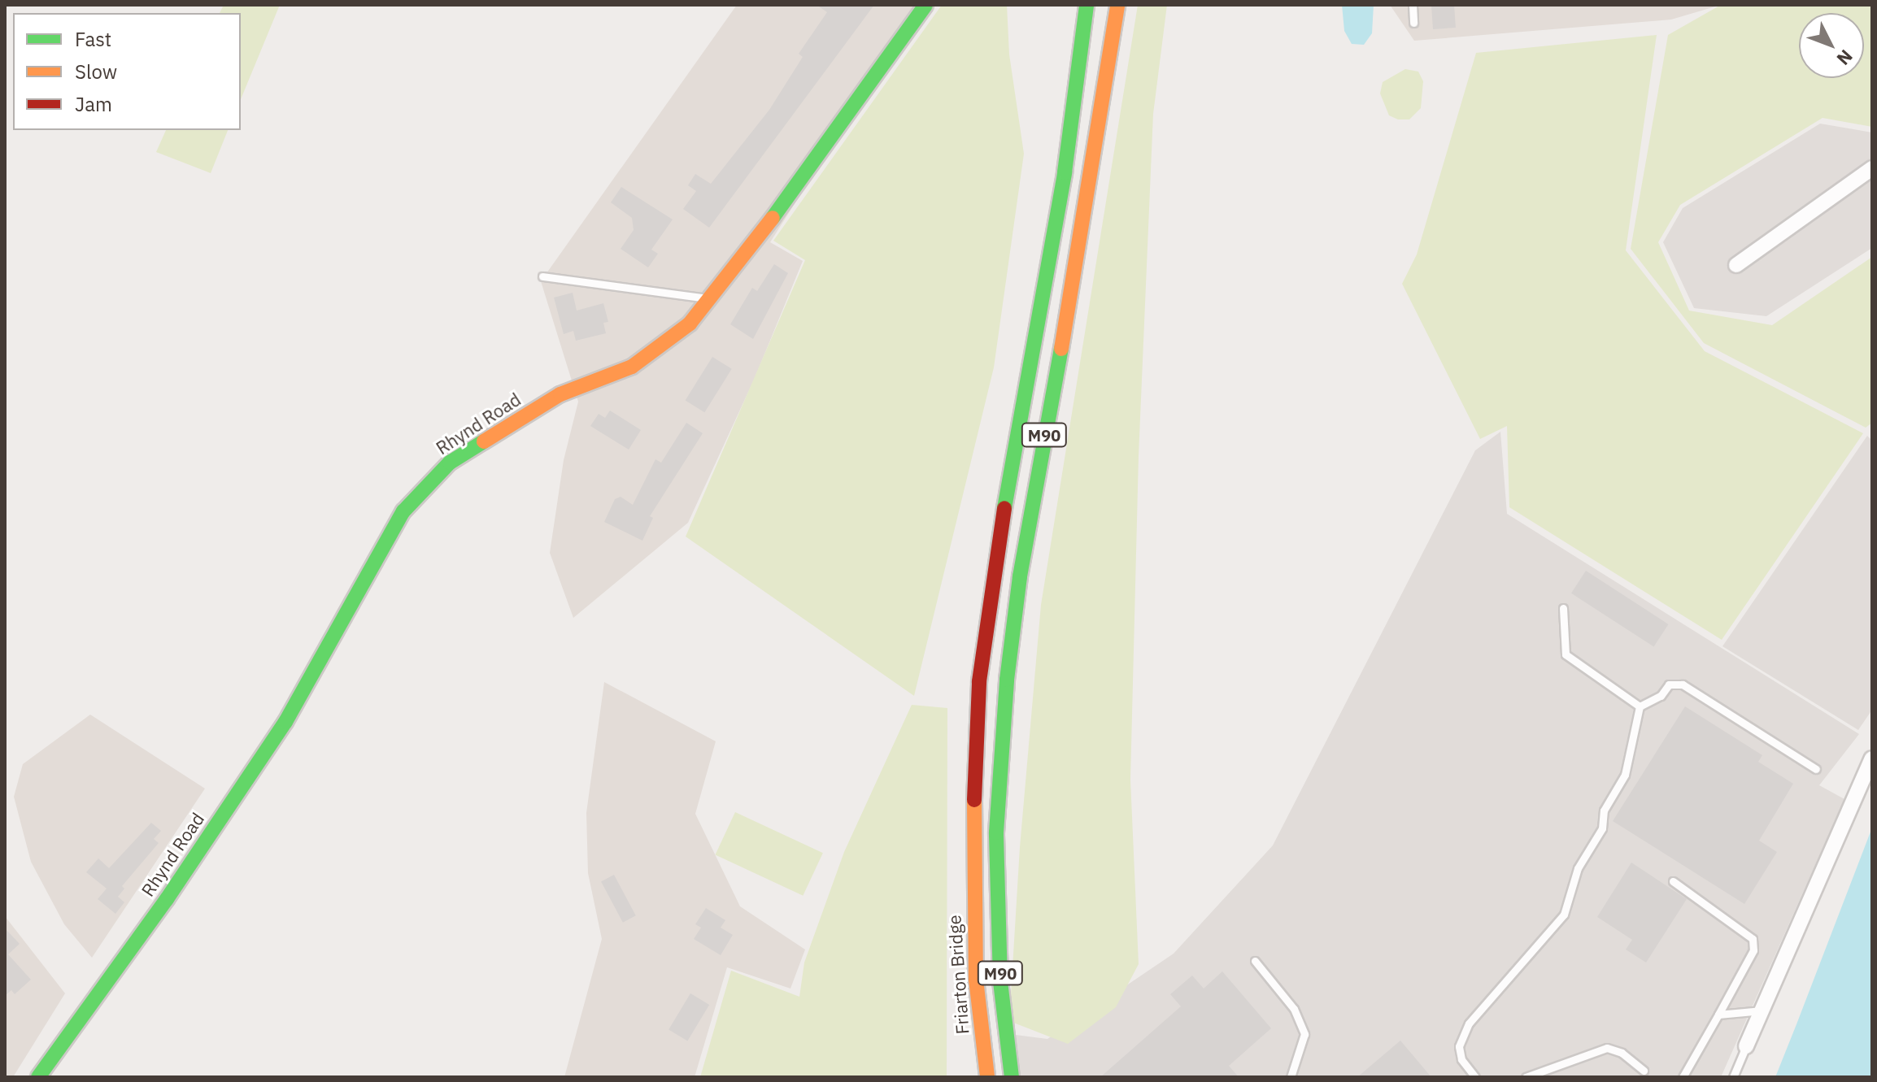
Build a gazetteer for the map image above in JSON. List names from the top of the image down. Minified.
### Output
{"streets":{"main road":["Rhynd Road","M90","Friarton Bridge"]},"crossings":[["M90","Friarton Bridge"]],"legend":["Fast","Slow","Jam"],"north":"bottom right"}
